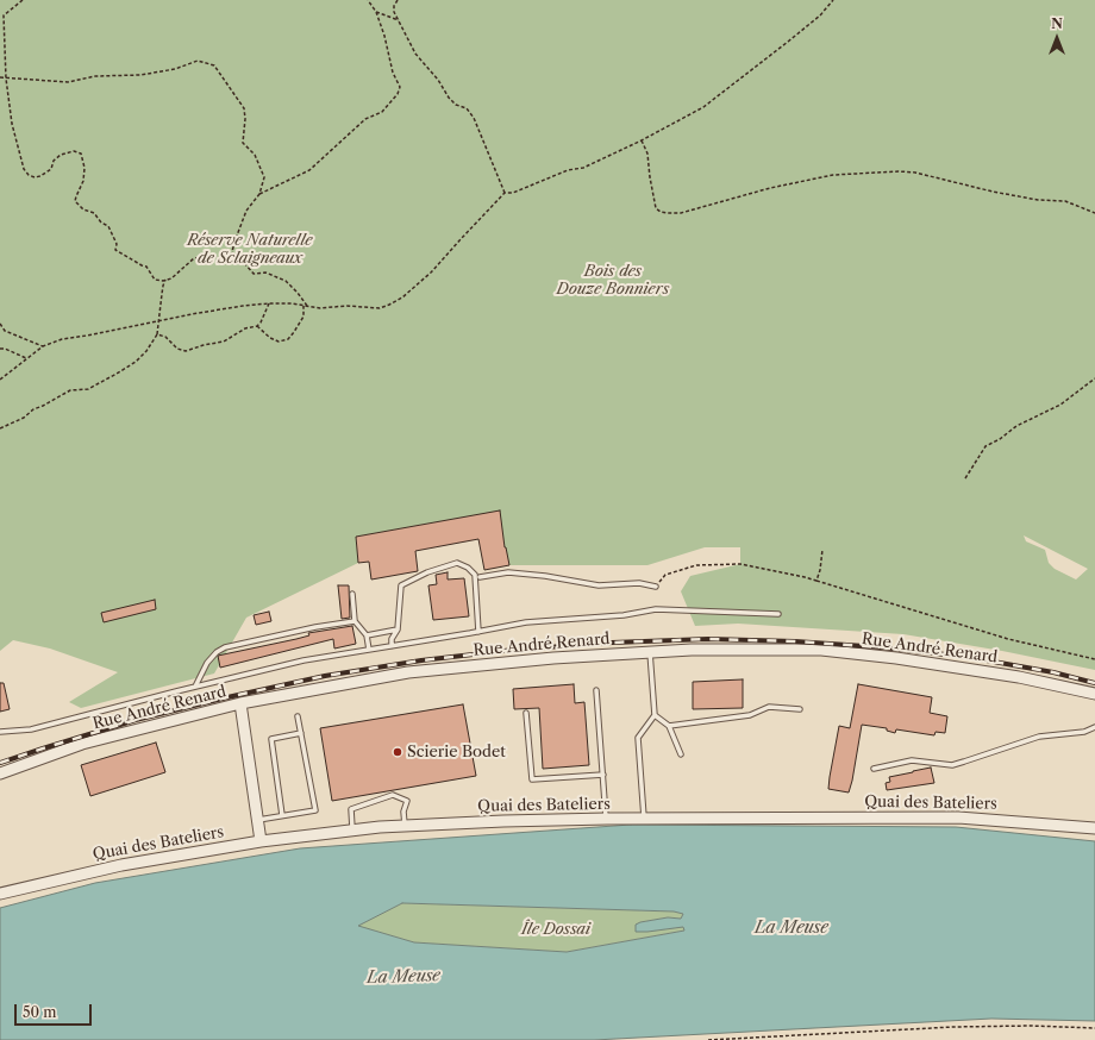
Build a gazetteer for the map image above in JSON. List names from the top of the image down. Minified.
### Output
{"streets":{"street":["Rue André Renard","Quai des Bateliers"]},"water":["La Meuse"],"parks":["Réserve Naturelle de Sclaigneaux","Bois des Douze Bonniers","Île Dossai"],"places":["Scierie Bodet"],"scale_bar":"50 m","north":"top"}
